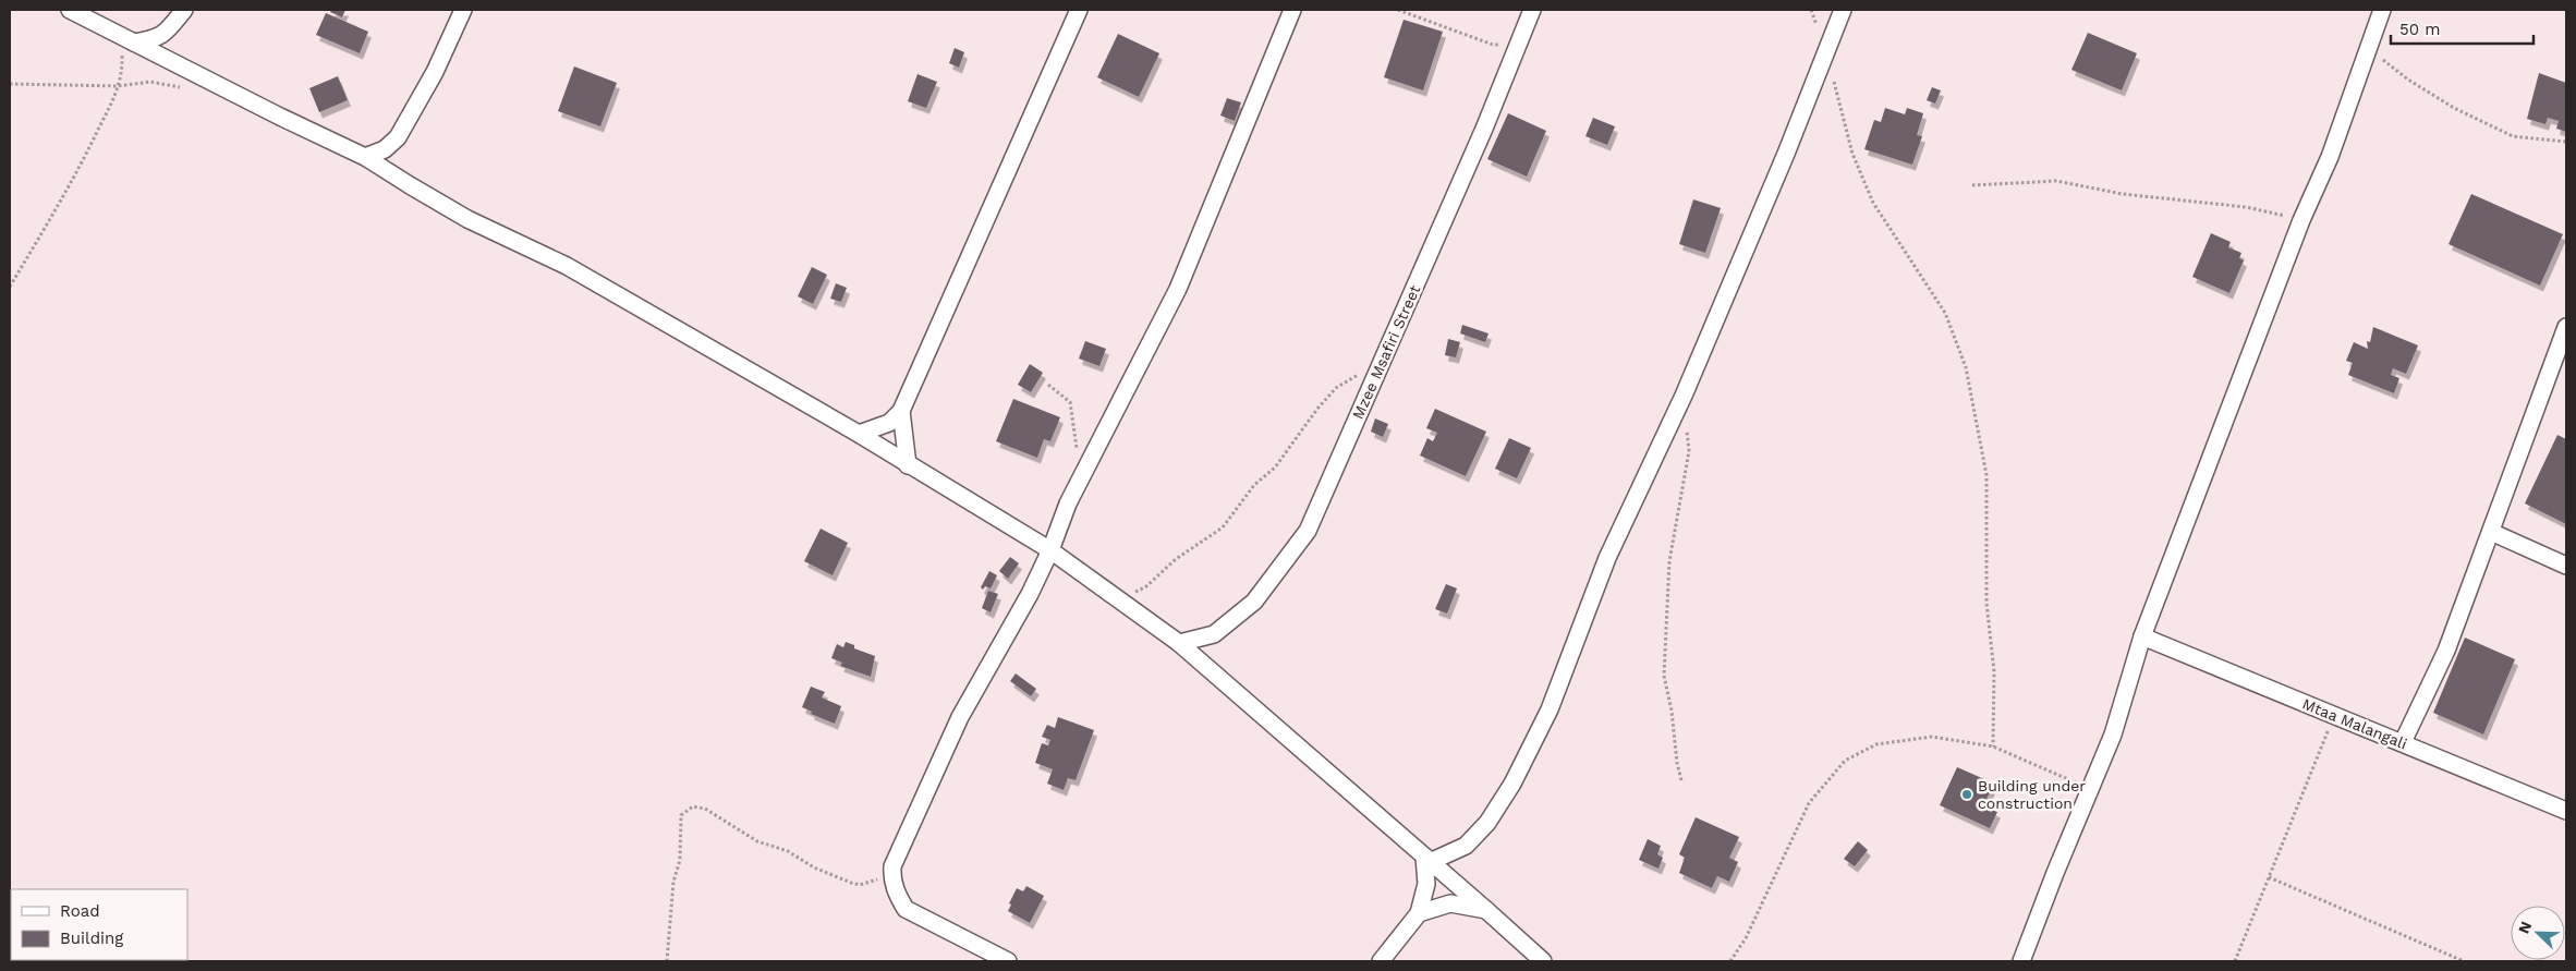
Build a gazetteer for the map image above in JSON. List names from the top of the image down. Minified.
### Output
{"streets":{"street":["Mzee Msafiri Street","Mtaa Malangali"]},"places":["Building under construction"],"legend":["Road","Building"],"scale_bar":"50 m","north":"top left"}
